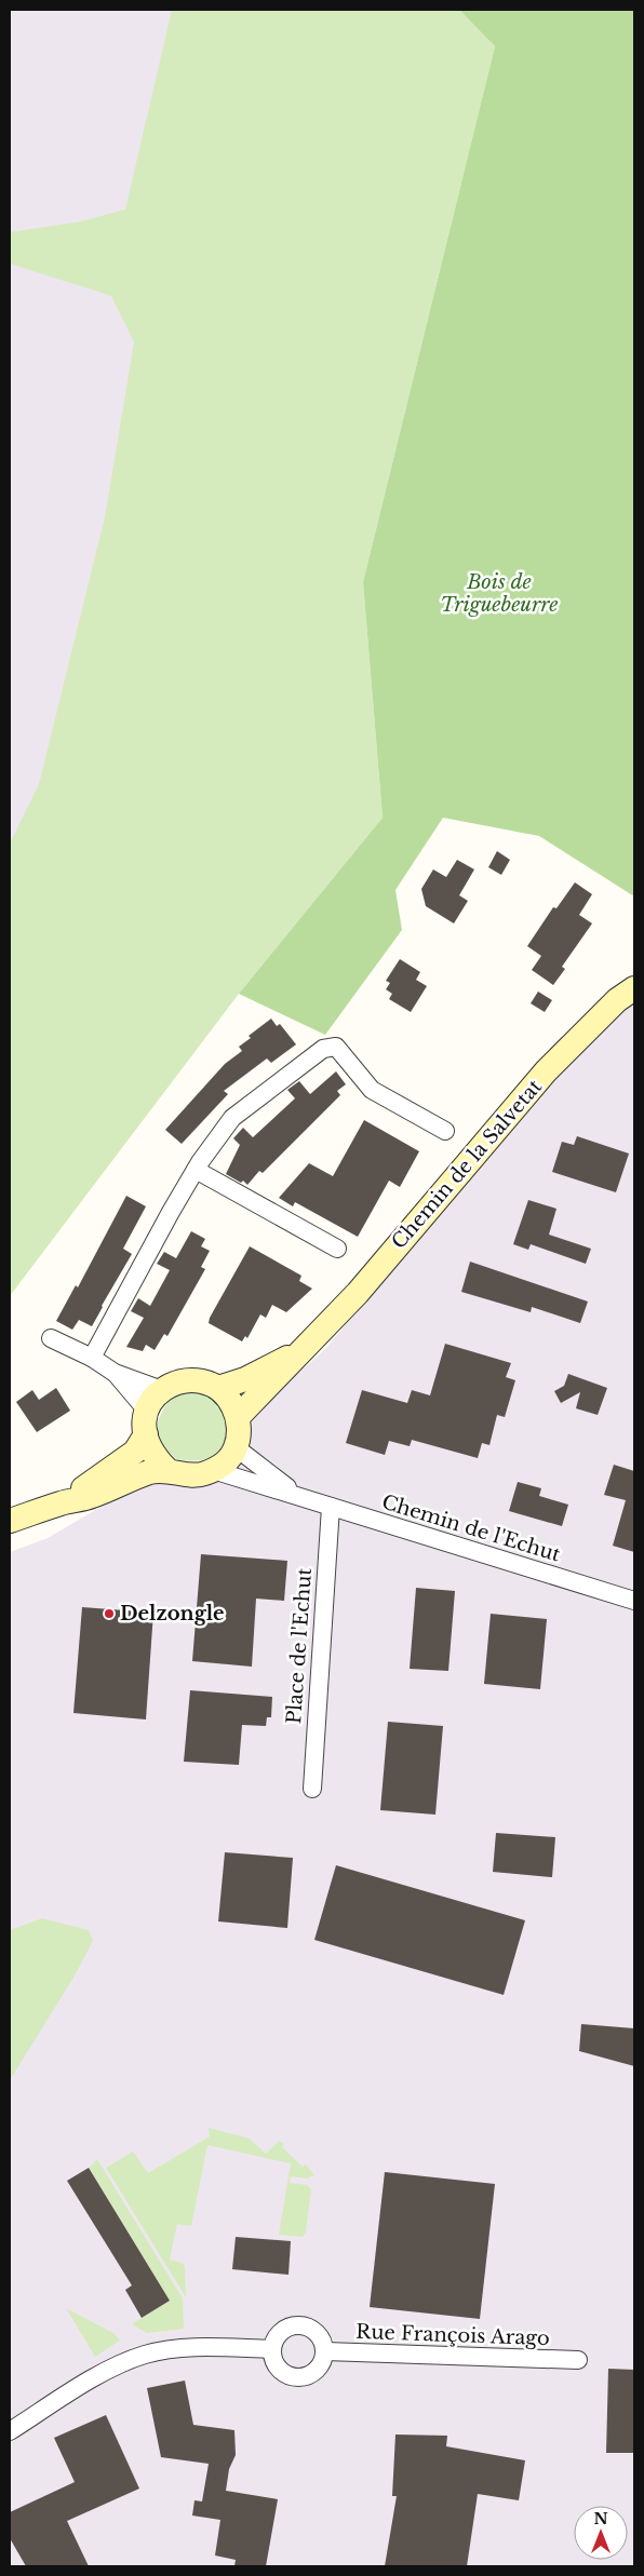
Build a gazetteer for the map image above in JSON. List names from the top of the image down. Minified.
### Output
{"streets":{"main road":["Chemin de la Salvetat"],"street":["Chemin de l'Echut","Place de l'Echut","Rue François Arago"]},"crossings":[["Chemin de la Salvetat","Chemin de l'Echut"],["Chemin de l'Echut","Place de l'Echut"]],"parks":["Bois de Triguebeurre"],"places":["Delzongle"],"north":"top"}
